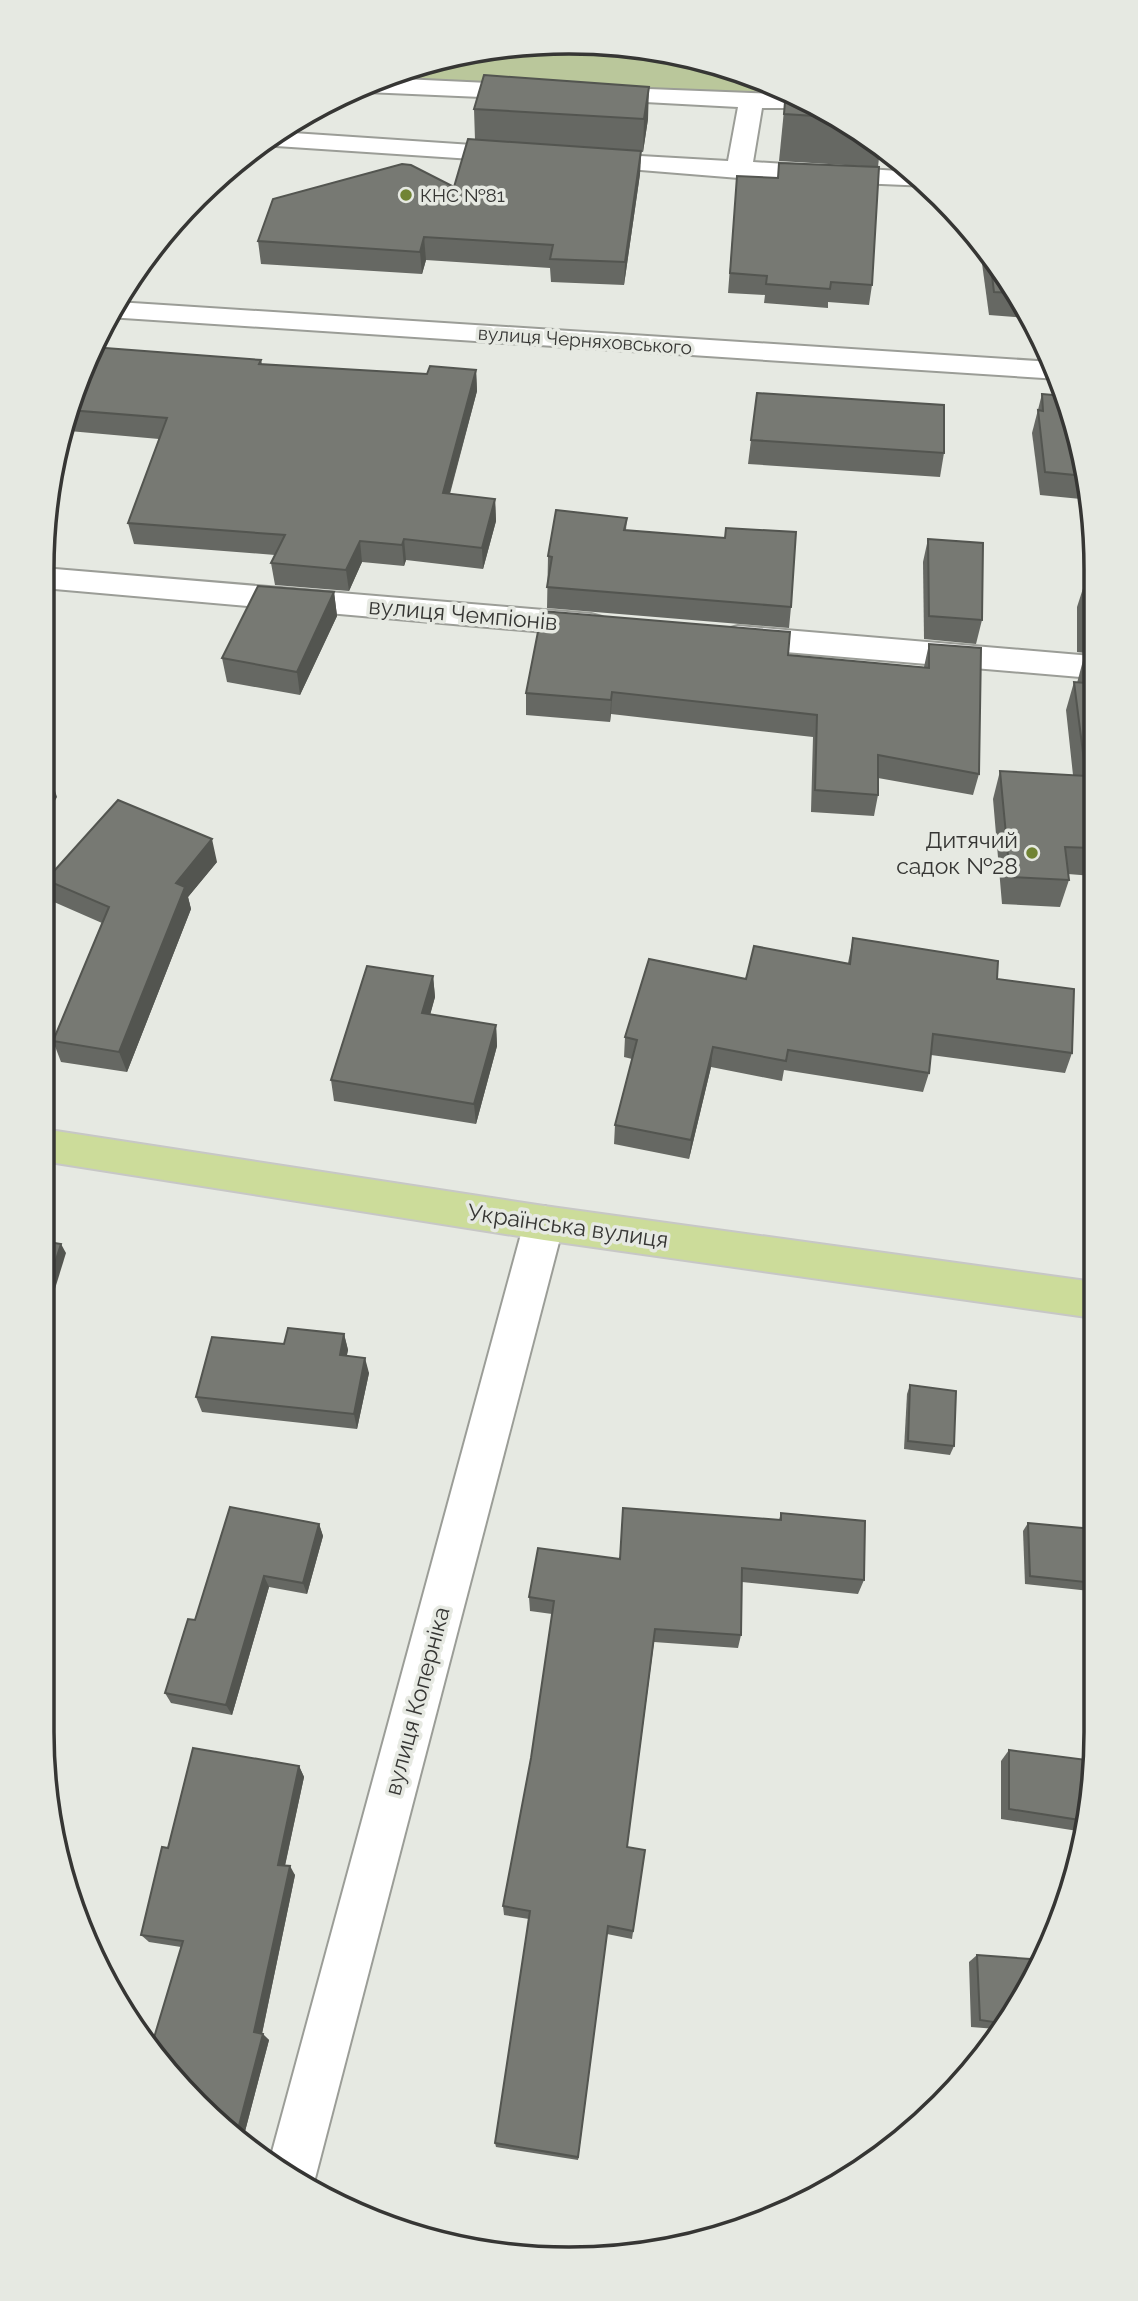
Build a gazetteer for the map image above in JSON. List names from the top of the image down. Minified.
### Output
{"streets":{"main road":["Українська вулиця"],"street":["вулиця Черняховського","вулиця Чемпіонів","вулиця Коперніка"]},"crossings":[["Українська вулиця","вулиця Коперніка"]],"places":["КНС №81","Дитячий садок №28"]}
